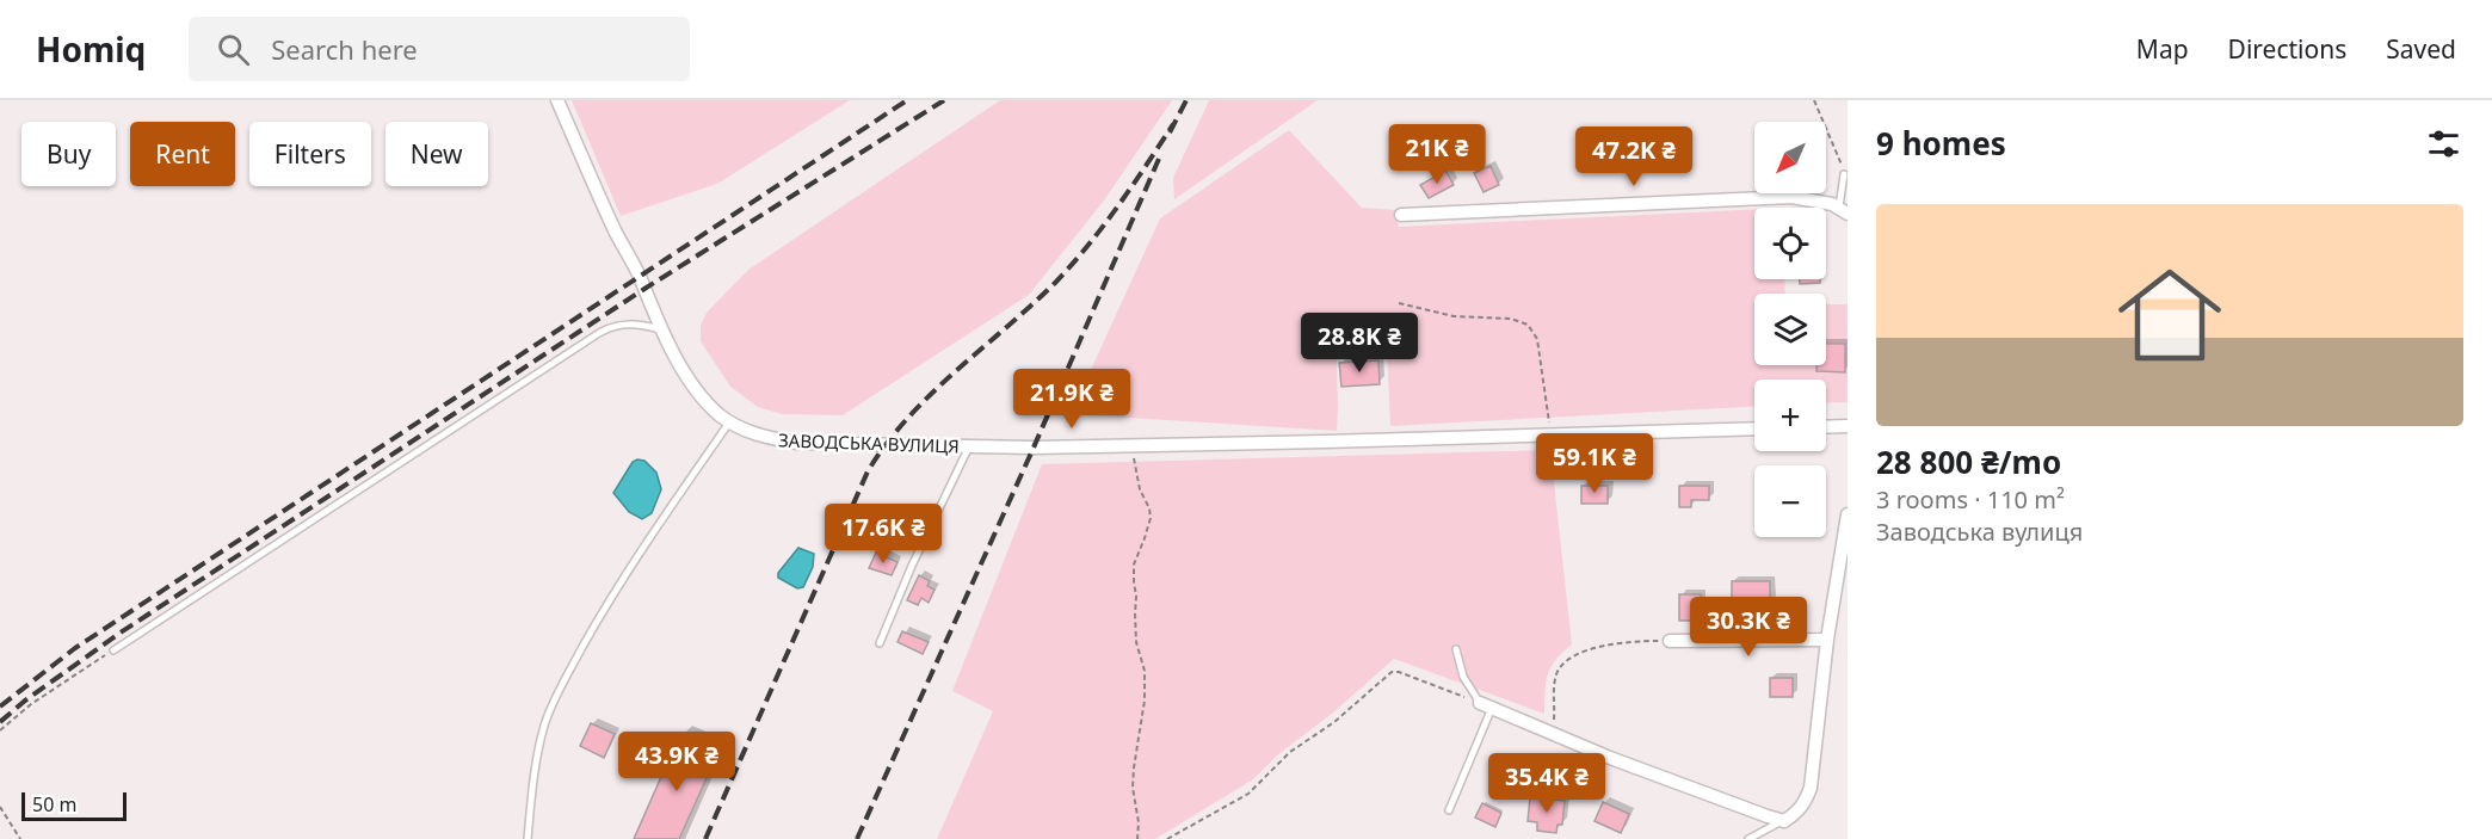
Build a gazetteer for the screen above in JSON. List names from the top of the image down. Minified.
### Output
{"streets":{"street":["ЗАВОДСЬКА ВУЛИЦЯ"]},"scale_bar":"50 m","north":"bottom left","page":{"header":"Homiq","search":"Search here","nav":["Map","Directions","Saved"],"heading":"9 homes","map_buttons":["+","−"],"chip":["Buy","Rent","Filters","New"],"price":["21K ₴","47.2K ₴","28.8K ₴","21.9K ₴","59.1K ₴","17.6K ₴","30.3K ₴","43.9K ₴","35.4K ₴"],"list":[{"name":"28 800 ₴/mo","note":"3 rooms · 110 m² · Заводська вулиця"}],"scale":"50 m"}}
